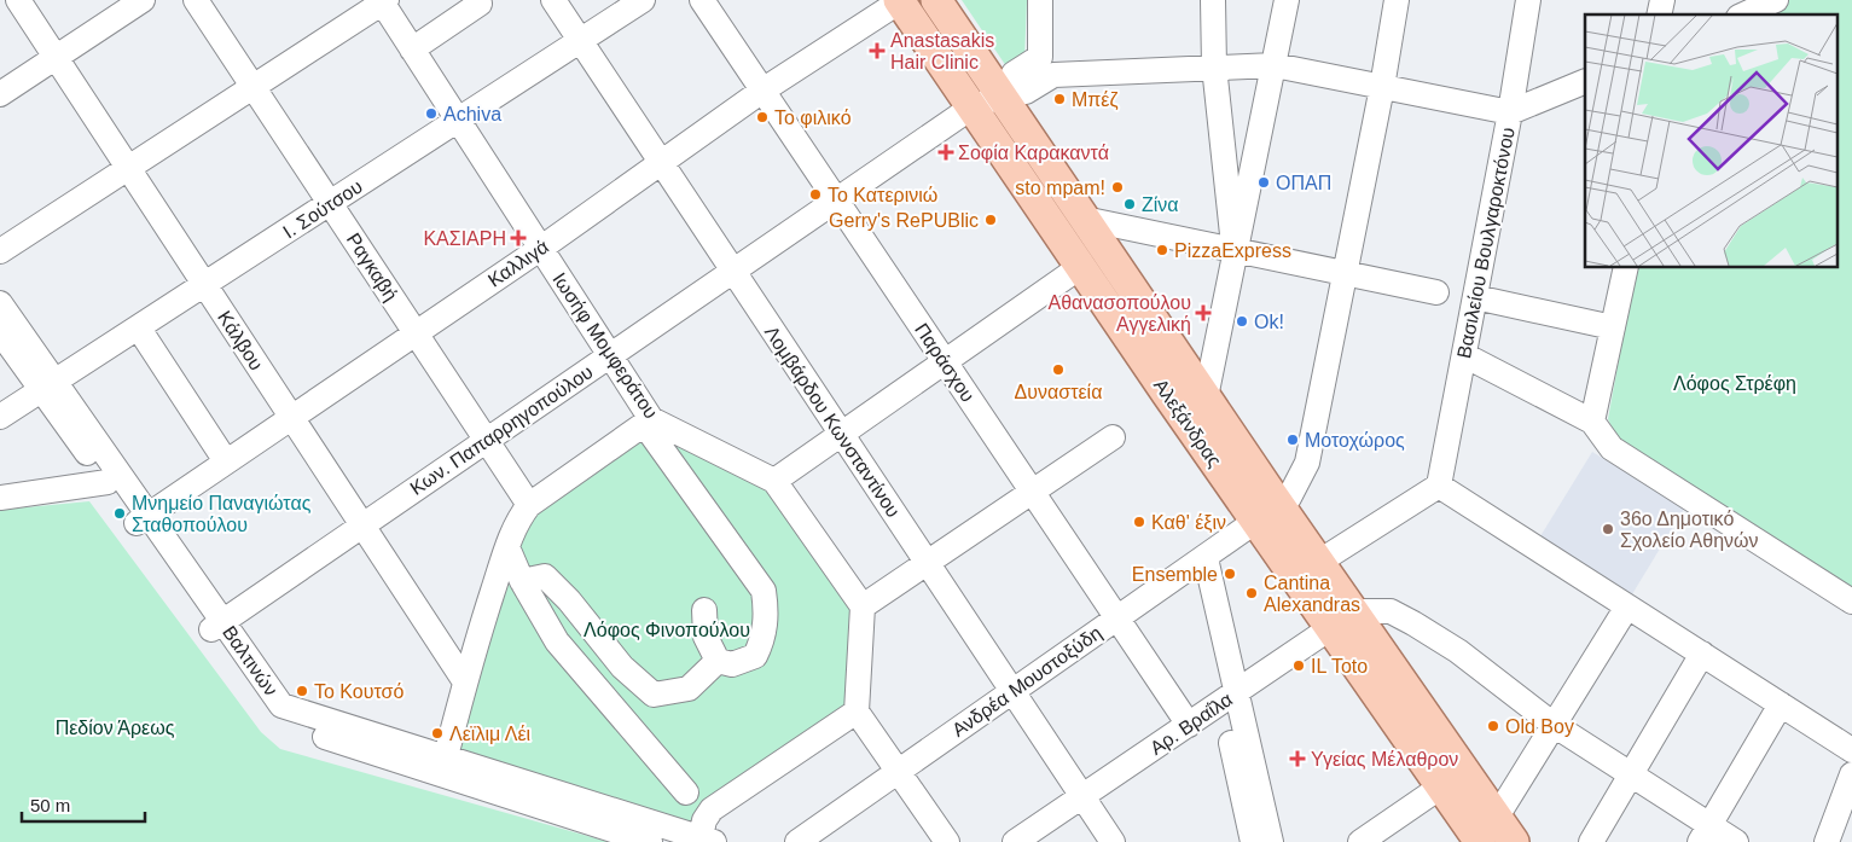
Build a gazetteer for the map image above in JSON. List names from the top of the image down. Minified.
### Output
{"streets":{"main road":["Αλεξάνδρας"],"street":["Ι. Σούτσου","Βασιλείου Βουλγαροκτόνου","Καλλιγά","Ραγκαβή","Κάλβου","Ιωσήφ Μομφεράτου","Παράσχου","Λομβάρδου Κωνσταντίνου","Κων. Παπαρρηγοπούλου","Βαλτινών","Ανδρέα Μουστοξύδη","Αρ. Βραΐλα"]},"crossings":[["Ι. Σούτσου","Ραγκαβή"],["Ι. Σούτσου","Κάλβου"],["Ι. Σούτσου","Ιωσήφ Μομφεράτου"],["Ι. Σούτσου","Λομβάρδου Κωνσταντίνου"],["Ι. Σούτσου","Βαλτινών"],["Καλλιγά","Ραγκαβή"],["Καλλιγά","Κάλβου"],["Καλλιγά","Ιωσήφ Μομφεράτου"],["Καλλιγά","Παράσχου"],["Καλλιγά","Λομβάρδου Κωνσταντίνου"],["Καλλιγά","Αλεξάνδρας"],["Καλλιγά","Βαλτινών"],["Ραγκαβή","Κων. Παπαρρηγοπούλου"],["Κάλβου","Κων. Παπαρρηγοπούλου"],["Ιωσήφ Μομφεράτου","Κων. Παπαρρηγοπούλου"],["Παράσχου","Κων. Παπαρρηγοπούλου"],["Παράσχου","Ανδρέα Μουστοξύδη"],["Παράσχου","Αρ. Βραΐλα"],["Λομβάρδου Κωνσταντίνου","Κων. Παπαρρηγοπούλου"],["Λομβάρδου Κωνσταντίνου","Ανδρέα Μουστοξύδη"],["Λομβάρδου Κωνσταντίνου","Αρ. Βραΐλα"],["Αλεξάνδρας","Κων. Παπαρρηγοπούλου"],["Αλεξάνδρας","Ανδρέα Μουστοξύδη"],["Αλεξάνδρας","Αρ. Βραΐλα"],["Κων. Παπαρρηγοπούλου","Βαλτινών"]],"parks":["Λόφος Στρέφη","Λόφος Φινοπούλου","Πεδίον Άρεως"],"places":{"health":["Anastasakis Hair Clinic","Σοφία Καρακαντά","ΚΑΣΙΑΡΗ","Αθανασοπούλου Αγγελική","Υγείας Μέλαθρον"],"other":["Μπέζ","Achiva","Το φιλικό","ΟΠΑΠ","sto mpam!","Το Κατερινιώ","Ζίνα","Gerry's RePUBlic","PizzaExpress","Ok!","Δυναστεία","Μοτοχώρος","Μνημείο Παναγιώτας Σταθοπούλου","Καθ' έξιν","36ο Δημοτικό Σχολείο Αθηνών","Ensemble","Cantina Alexandras","IL Toto","Το Κουτσό","Old Boy","Λεϊλιμ Λέι"]},"scale_bar":"50 m"}
